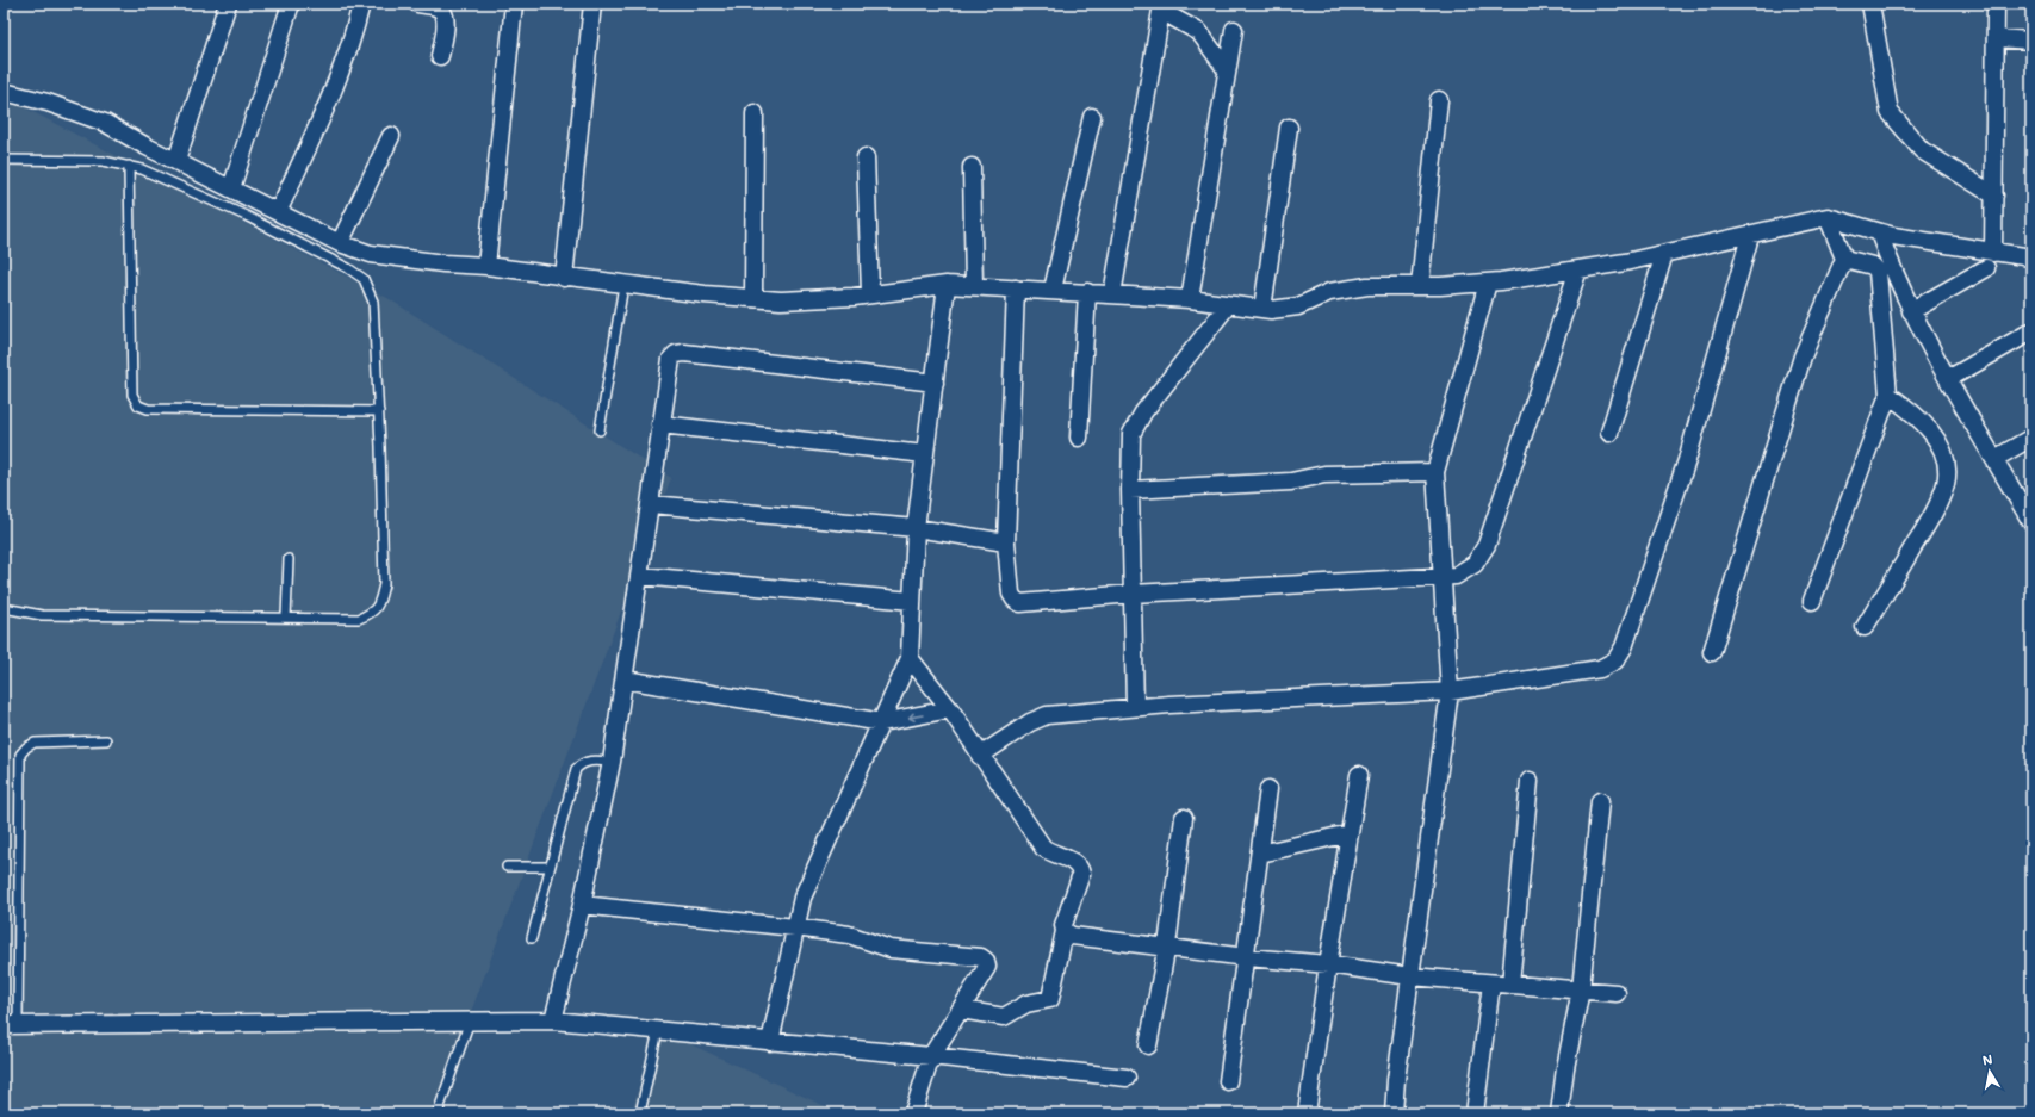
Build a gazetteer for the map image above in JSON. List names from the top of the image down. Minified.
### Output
{"north":"top"}
